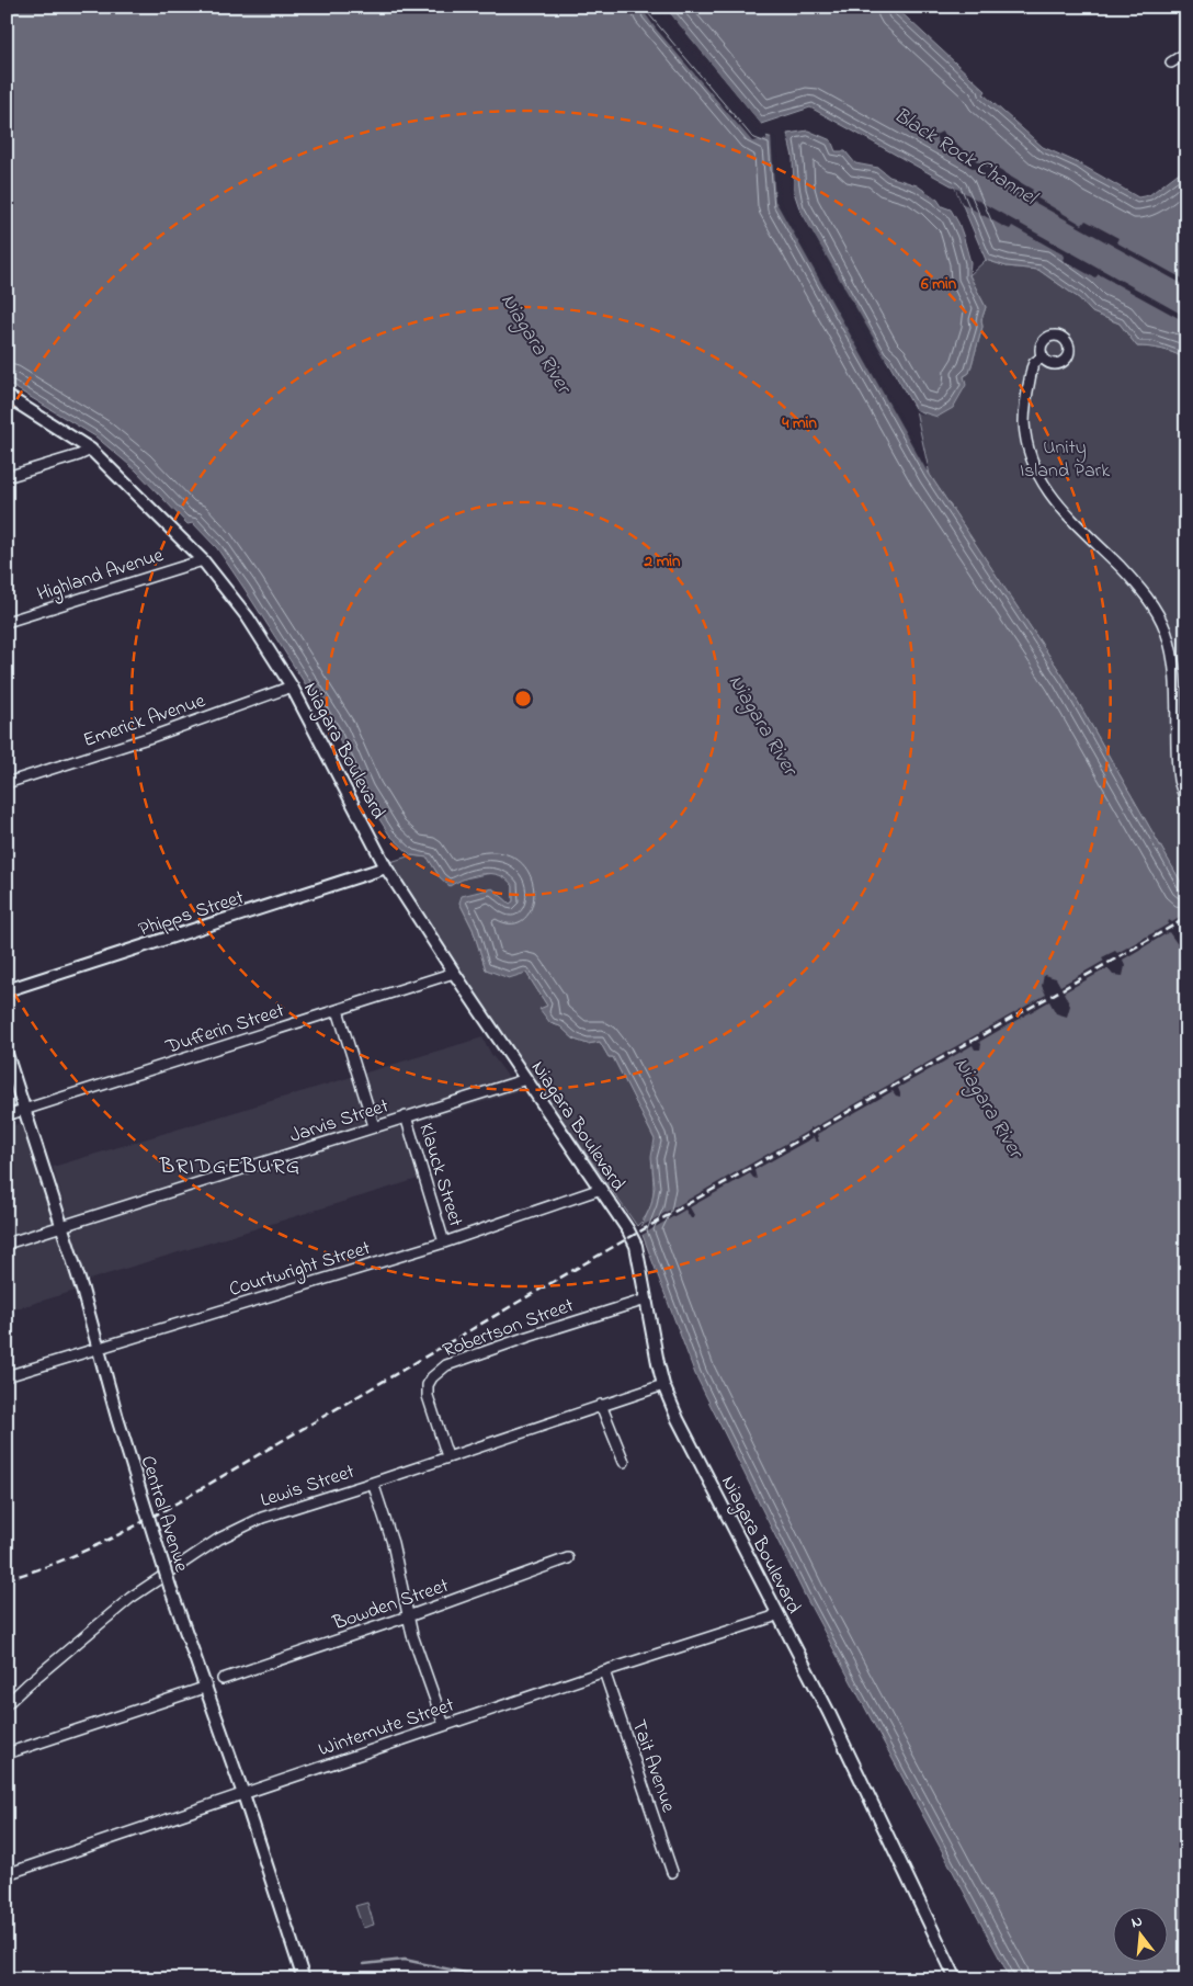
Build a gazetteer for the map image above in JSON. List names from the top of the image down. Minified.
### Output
{"streets":{"main road":["Niagara Boulevard","Phipps Street","Central Avenue"],"street":["Highland Avenue","Emerick Avenue","Dufferin Street","Jarvis Street","Klauck Street","Courtwright Street","Robertson Street","Lewis Street","Bowden Street","Wintemute Street","Tait Avenue"]},"crossings":[["Highland Avenue","Niagara Boulevard"],["Emerick Avenue","Niagara Boulevard"],["Niagara Boulevard","Phipps Street"],["Niagara Boulevard","Dufferin Street"],["Niagara Boulevard","Jarvis Street"],["Niagara Boulevard","Courtwright Street"],["Niagara Boulevard","Robertson Street"],["Niagara Boulevard","Lewis Street"],["Niagara Boulevard","Wintemute Street"],["Dufferin Street","Central Avenue"],["Jarvis Street","Klauck Street"],["Jarvis Street","Central Avenue"],["Klauck Street","Courtwright Street"],["Courtwright Street","Central Avenue"],["Robertson Street","Lewis Street"],["Central Avenue","Wintemute Street"],["Wintemute Street","Tait Avenue"]],"districts":["BRIDGEBURG"],"water":["Black Rock Channel","Niagara River"],"parks":["Unity Island Park"],"north":"top","rings":["6 min","4 min","2 min"]}
